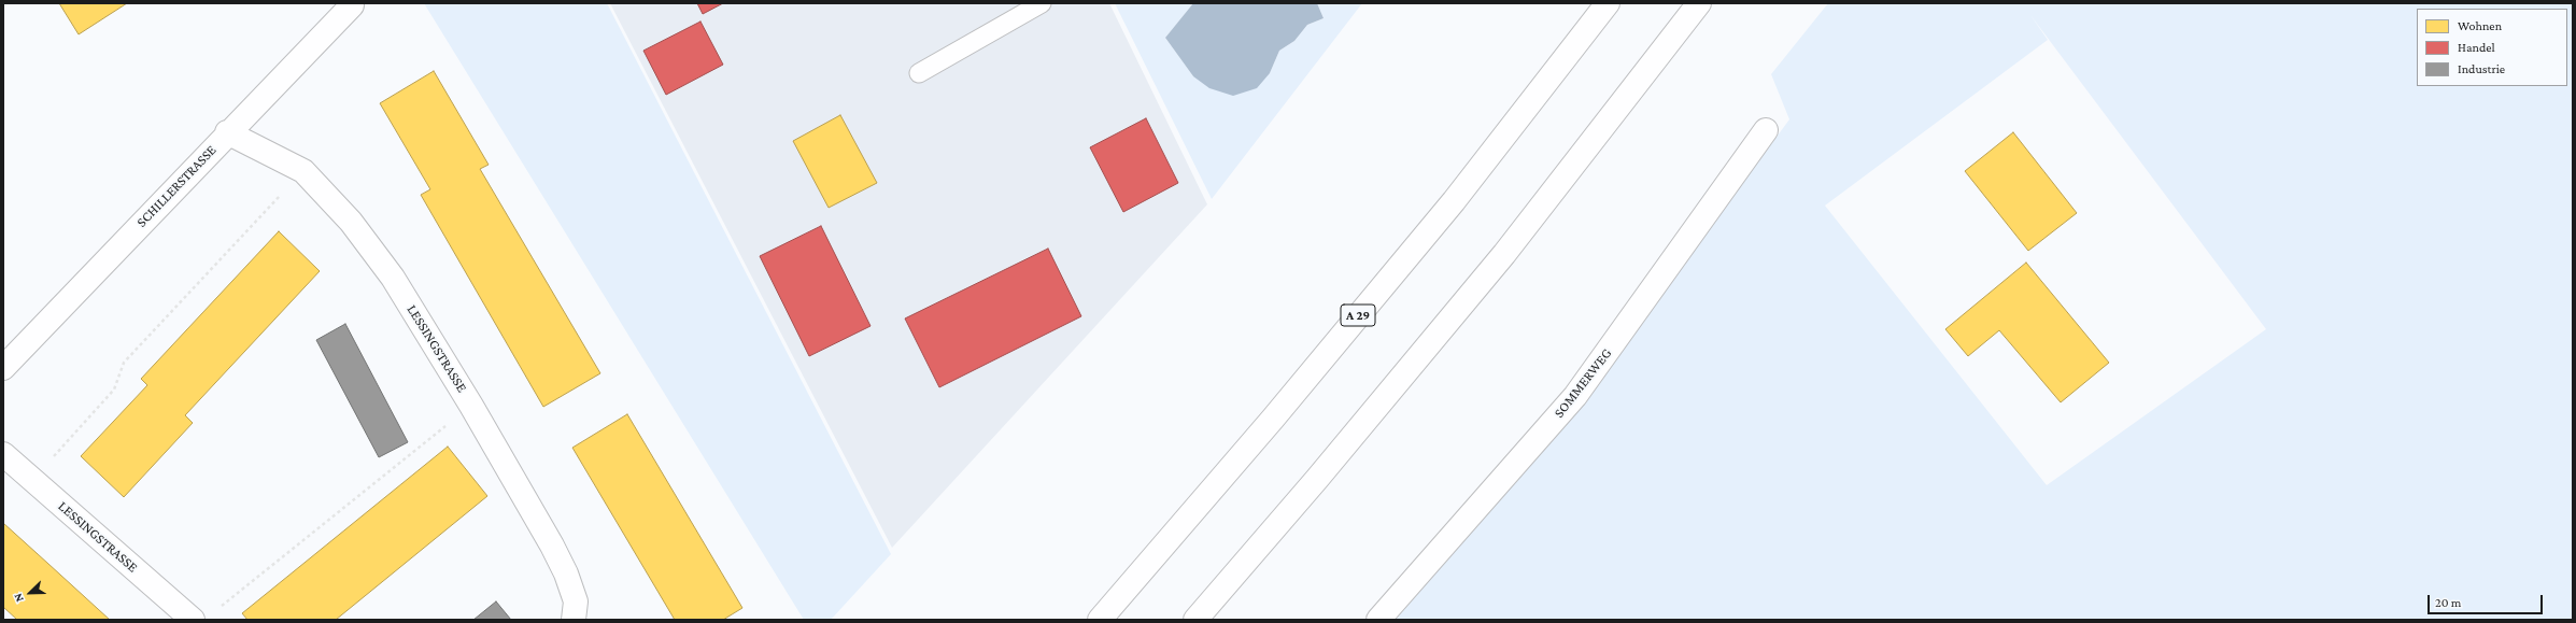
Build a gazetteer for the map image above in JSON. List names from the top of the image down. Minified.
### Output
{"streets":{"main road":["SCHILLERSTRASSE","A 29","LESSINGSTRASSE","SOMMERWEG"]},"crossings":[["SCHILLERSTRASSE","LESSINGSTRASSE"]],"legend":["Wohnen","Handel","Industrie"],"scale_bar":"20 m","north":"bottom left"}
